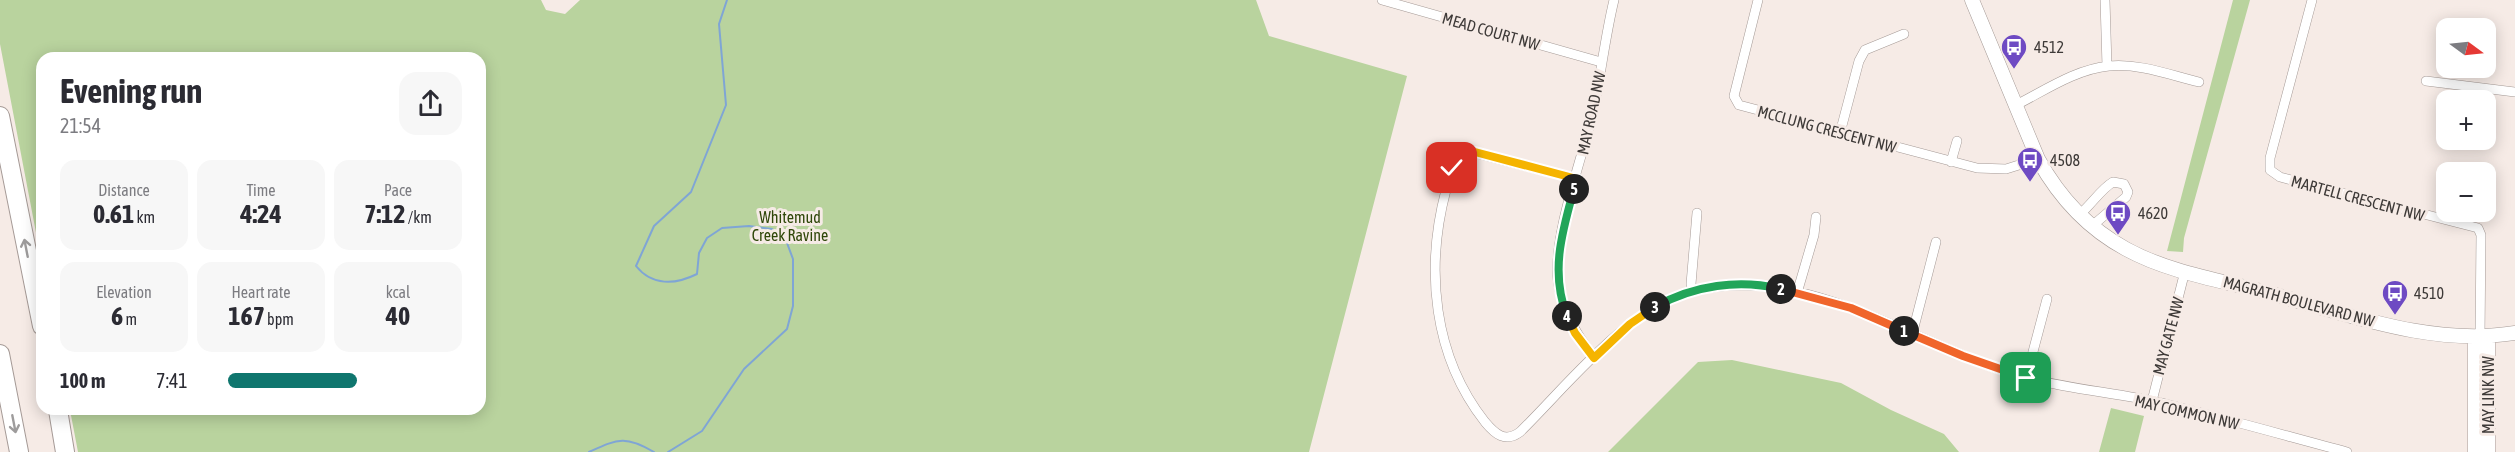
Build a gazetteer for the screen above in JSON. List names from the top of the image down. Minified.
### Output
{"streets":{"street":["MEAD COURT NW","MAY ROAD NW","MCCLUNG CRESCENT NW","MARTELL CRESCENT NW","MAGRATH BOULEVARD NW","MAY GATE NW","MAY LINK NW","MAY COMMON NW"]},"crossings":[["MEAD COURT NW","MAY ROAD NW"],["MAY ROAD NW","MAY COMMON NW"],["MCCLUNG CRESCENT NW","MAGRATH BOULEVARD NW"],["MARTELL CRESCENT NW","MAGRATH BOULEVARD NW"],["MARTELL CRESCENT NW","MAY LINK NW"],["MAGRATH BOULEVARD NW","MAY GATE NW"],["MAGRATH BOULEVARD NW","MAY LINK NW"],["MAY GATE NW","MAY COMMON NW"]],"parks":["Whitemud Creek Ravine"],"places":{"bus stop":["4512","4508","4620","4510"]},"north":"right","page":{"map_buttons":["+","−"],"heading":["Evening run","21:54"],"stats":[["Distance","0.61 km"],["Time","4:24"],["Pace","7:12 /km"],["Elevation","6 m"],["Heart rate","167 bpm"],["kcal","40"]],"pins":["5","2","3","4","1"],"list":[{"name":"100 m","note":"7:41"}]}}
